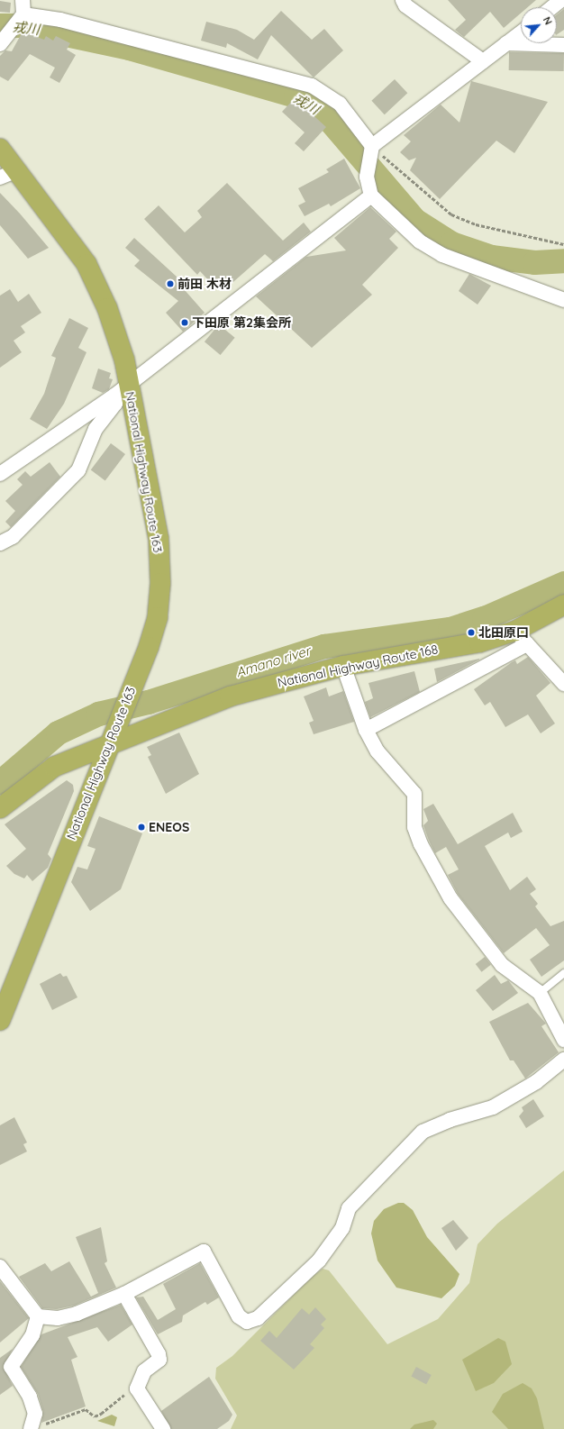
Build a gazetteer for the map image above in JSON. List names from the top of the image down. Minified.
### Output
{"streets":{"highway":["National Highway Route 163","National Highway Route 168"]},"crossings":[["National Highway Route 163","National Highway Route 168"]],"water":["戎川","Amano river"],"places":["前田 木材","下田原 第2集会所","北田原口","ENEOS"],"north":"top right"}
